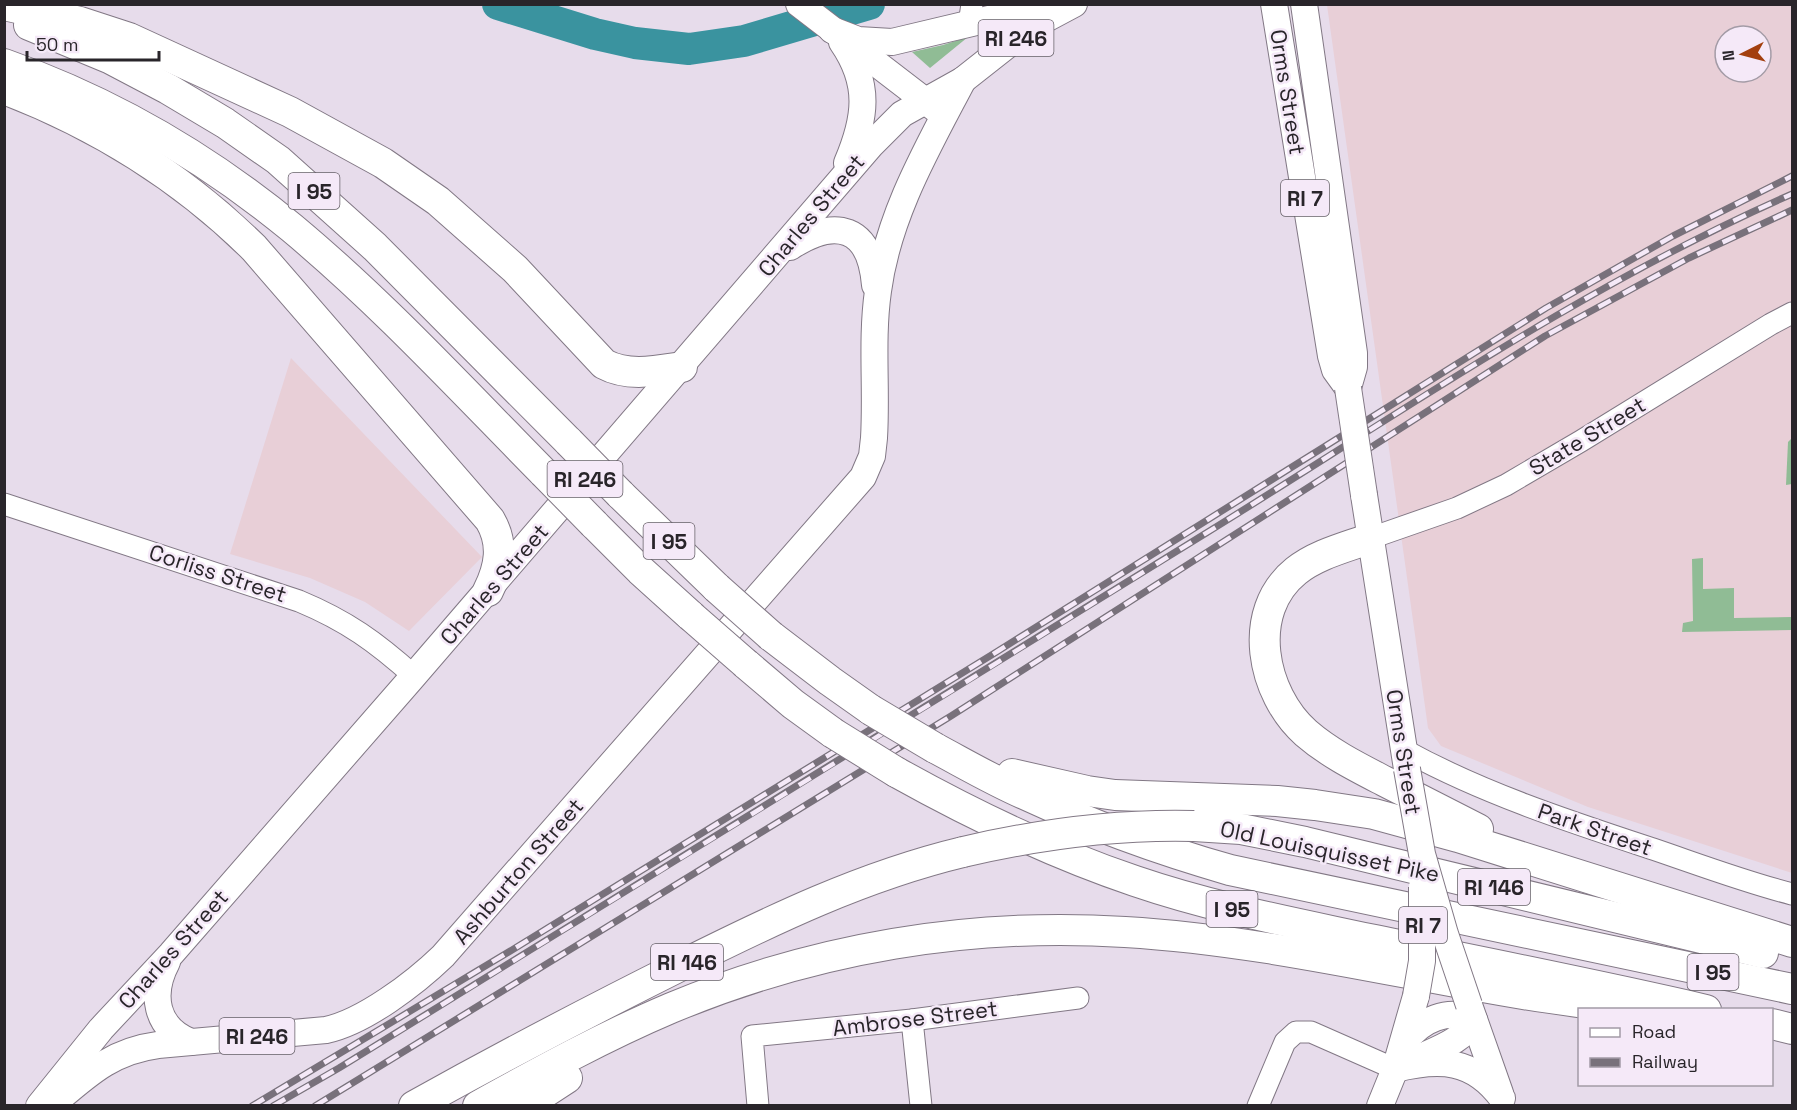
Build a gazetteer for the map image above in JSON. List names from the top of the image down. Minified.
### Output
{"streets":{"highway":["I 95","Old Louisquisset Pike","RI 146"],"main road":["RI 246","Orms Street","RI 7","Charles Street","Ashburton Street"],"street":["State Street","Corliss Street","Park Street","Ambrose Street"]},"crossings":[["RI 246","Charles Street"],["RI 246","Ashburton Street"],["Orms Street","RI 7"],["Orms Street","State Street"],["Orms Street","Park Street"],["Charles Street","Corliss Street"]],"legend":["Road","Railway"],"scale_bar":"50 m","north":"left"}
